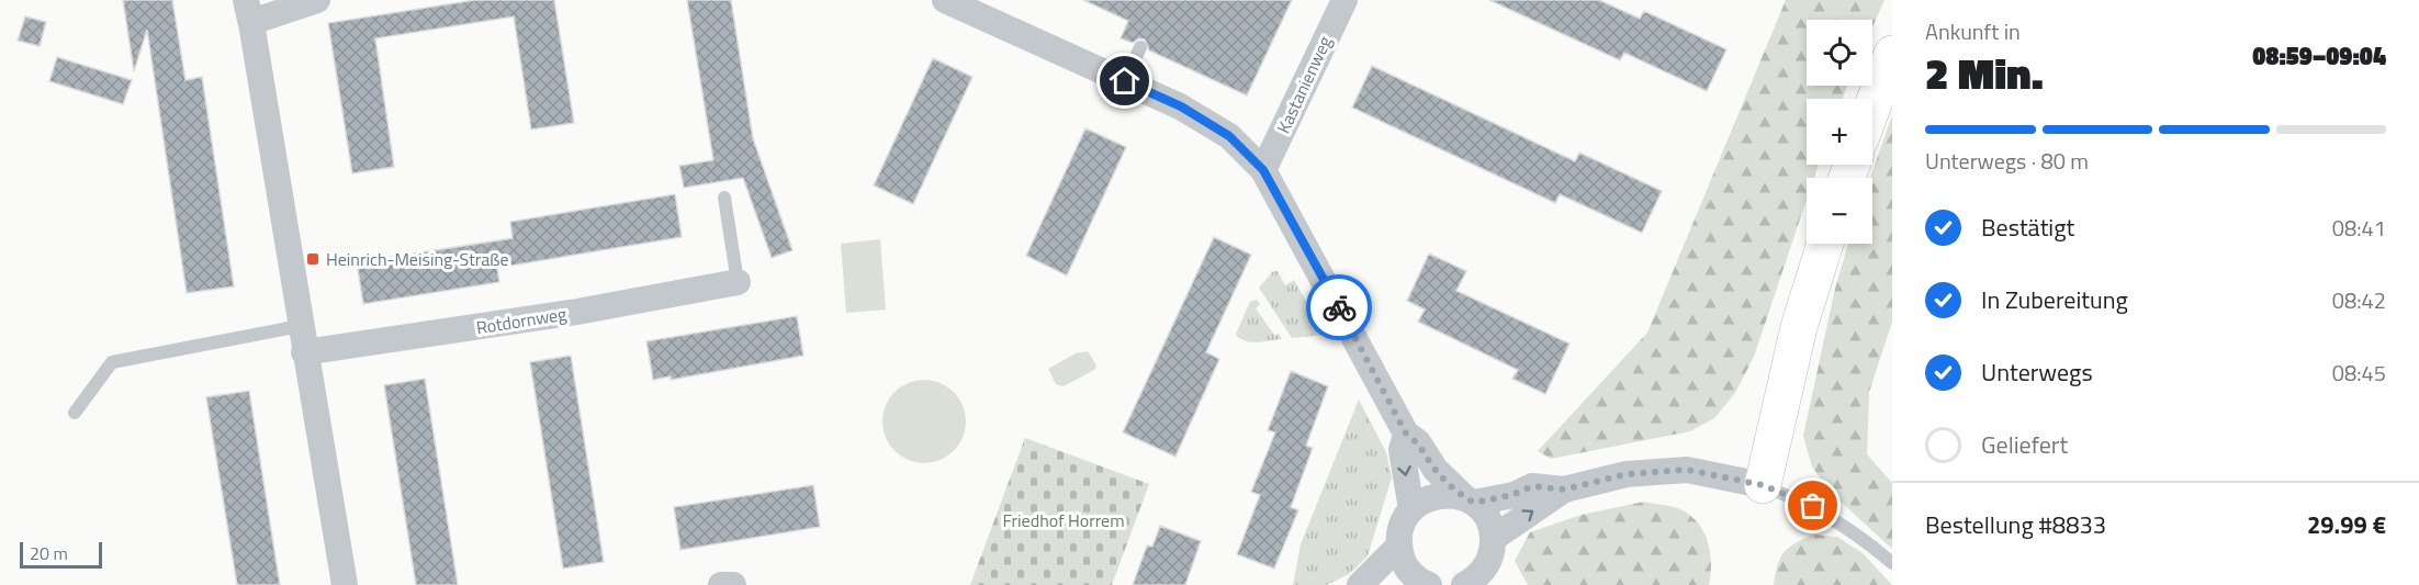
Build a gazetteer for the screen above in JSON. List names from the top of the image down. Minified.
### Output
{"streets":{"street":["Kastanienweg","Rotdornweg"]},"parks":["Friedhof Horrem"],"places":{"transit":["Heinrich-Meising-Straße"]},"scale_bar":"20 m","page":{"heading":["2 Min.","Ankunft in","08:59–09:04"],"panel":["Bestellung #8833","29.99 €"],"map_buttons":["+","−"],"bar":"Unterwegs · 80 m","list":[["Bestätigt","08:41"],["In Zubereitung","08:42"],["Unterwegs","08:45"],"Geliefert"],"scale":"20 m"}}
